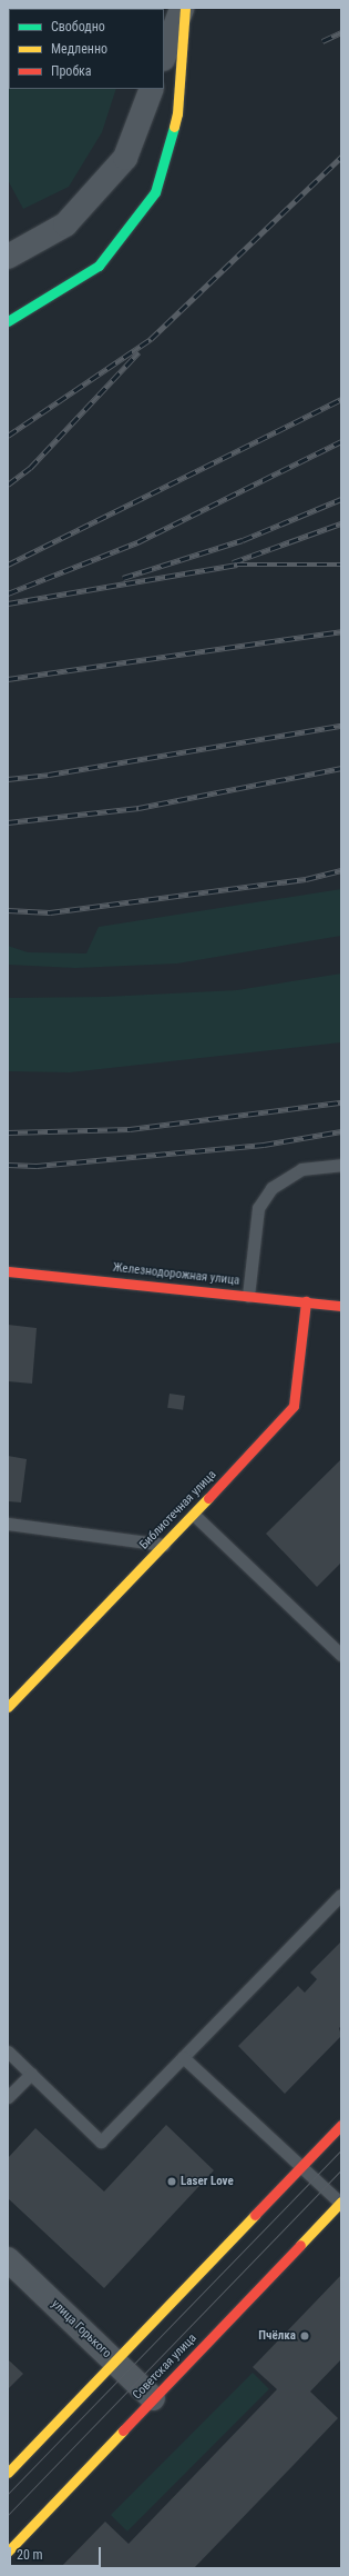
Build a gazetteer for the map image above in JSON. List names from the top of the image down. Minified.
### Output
{"streets":{"main road":["Железнодорожная улица","Библиотечная улица","Советская улица"],"street":["улица Горького"]},"crossings":[["Железнодорожная улица","Библиотечная улица"],["улица Горького","Советская улица"]],"places":["Laser Love","Пчёлка"],"legend":["Свободно","Медленно","Пробка"],"scale_bar":"20 m"}
